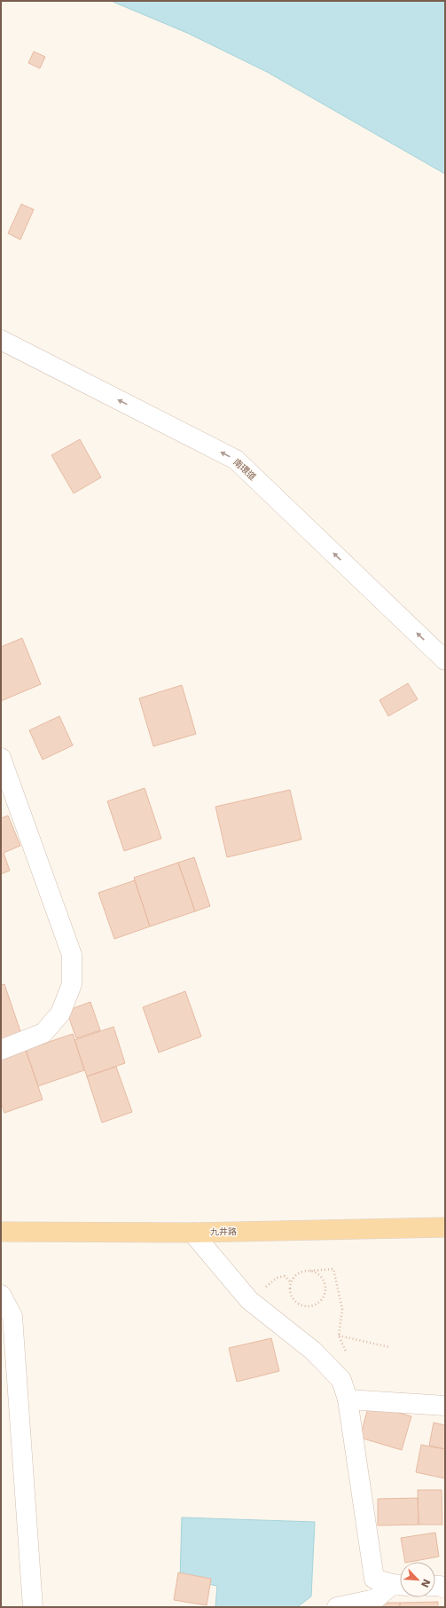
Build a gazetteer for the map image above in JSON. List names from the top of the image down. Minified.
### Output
{"streets":{"main road":["九井路"],"street":["南環道"]},"one_way":["南環道"],"north":"bottom right"}
